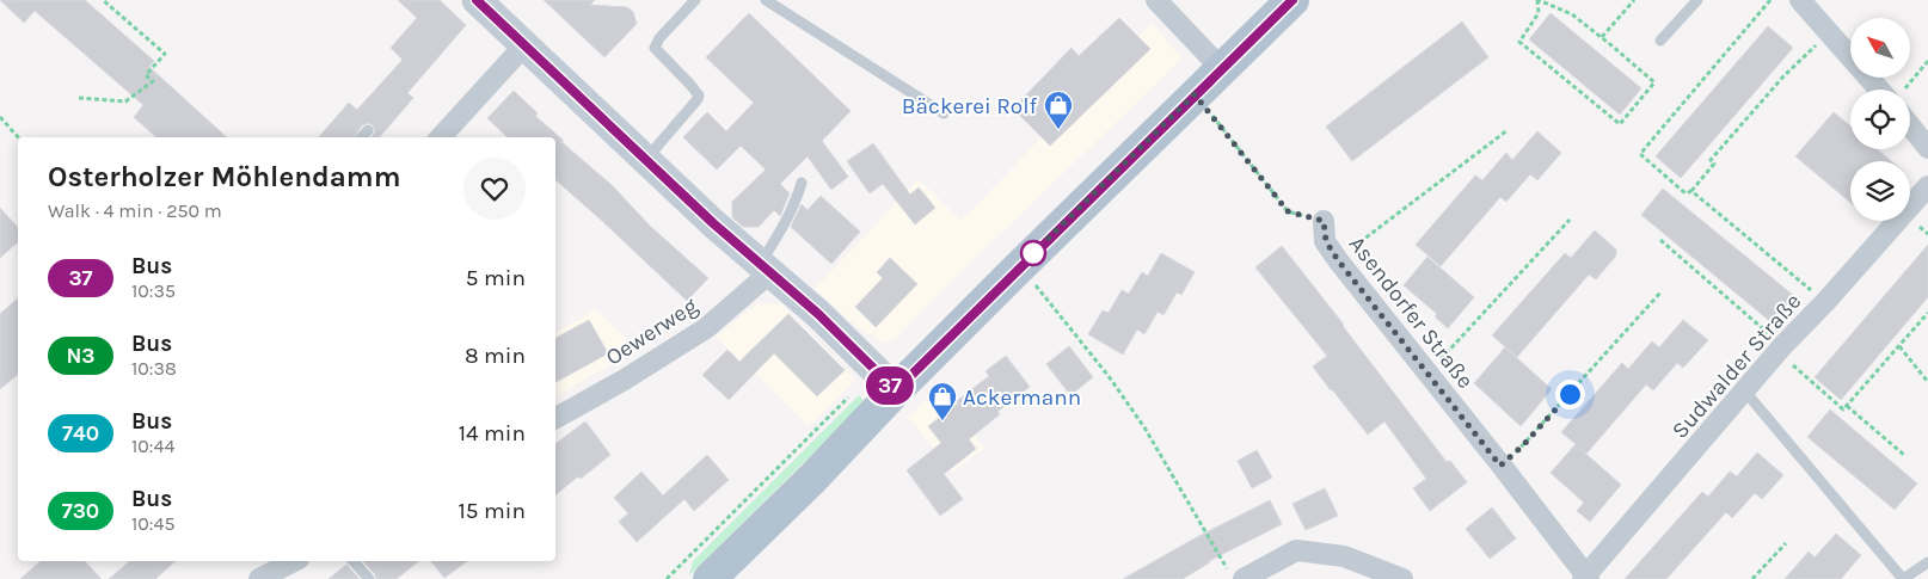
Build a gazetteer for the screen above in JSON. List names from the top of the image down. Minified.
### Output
{"streets":{"street":["Asendorfer Straße","Oewerweg","Sudwalder Straße"]},"crossings":[["Asendorfer Straße","Sudwalder Straße"]],"places":{"shop":["Bäckerei Rolf","Ackermann"]},"lines":["bus line 37"],"north":"top left","page":{"on_map":"37","heading":["Osterholzer Möhlendamm","Walk · 4 min · 250 m"],"list":[{"mark":"37","name":"Bus","note":"10:35","value":"5 min"},{"mark":"N3","name":"Bus","note":"10:38","value":"8 min"},{"mark":"740","name":"Bus","note":"10:44","value":"14 min"},{"mark":"730","name":"Bus","note":"10:45","value":"15 min"}]}}
